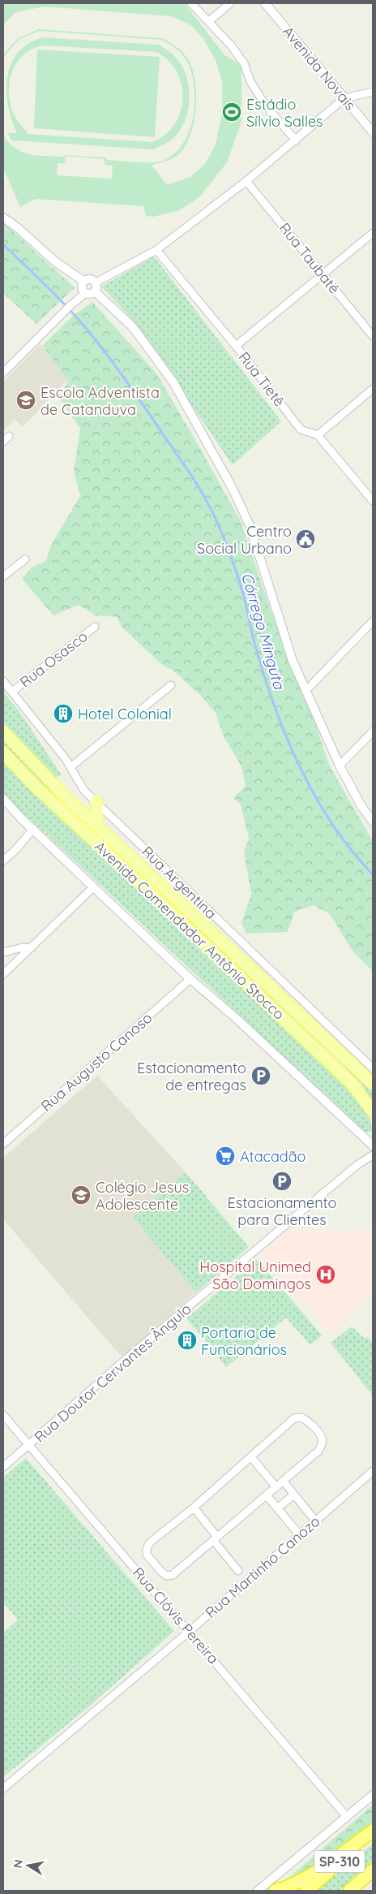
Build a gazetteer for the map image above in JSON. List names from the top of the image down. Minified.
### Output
{"streets":{"highway":["SP-310"],"main road":["Avenida Comendador Antônio Stocco"],"street":["Avenida Novais","Rua Taubaté","Rua Tietê","Rua Osasco","Rua Argentina","Rua Augusto Canoso","Rua Doutor Cervantes Ângulo","Rua Martinho Canozo","Rua Clóvis Pereira"]},"crossings":[["Rua Osasco","Rua Argentina"],["Rua Doutor Cervantes Ângulo","Rua Clóvis Pereira"],["Rua Martinho Canozo","Rua Clóvis Pereira"]],"water":["Córrego Minguta"],"places":{"sports":["Estádio Sílvio Salles"],"school or university":["Escola Adventista de Catanduva","Colégio Jesus Adolescente"],"public building":["Centro Social Urbano"],"building":["Hotel Colonial","Portaria de Funcionários"],"parking":["Estacionamento de entregas","Estacionamento para Clientes"],"supermarket":["Atacadão"],"hospital":["Hospital Unimed São Domingos"]},"north":"left"}
